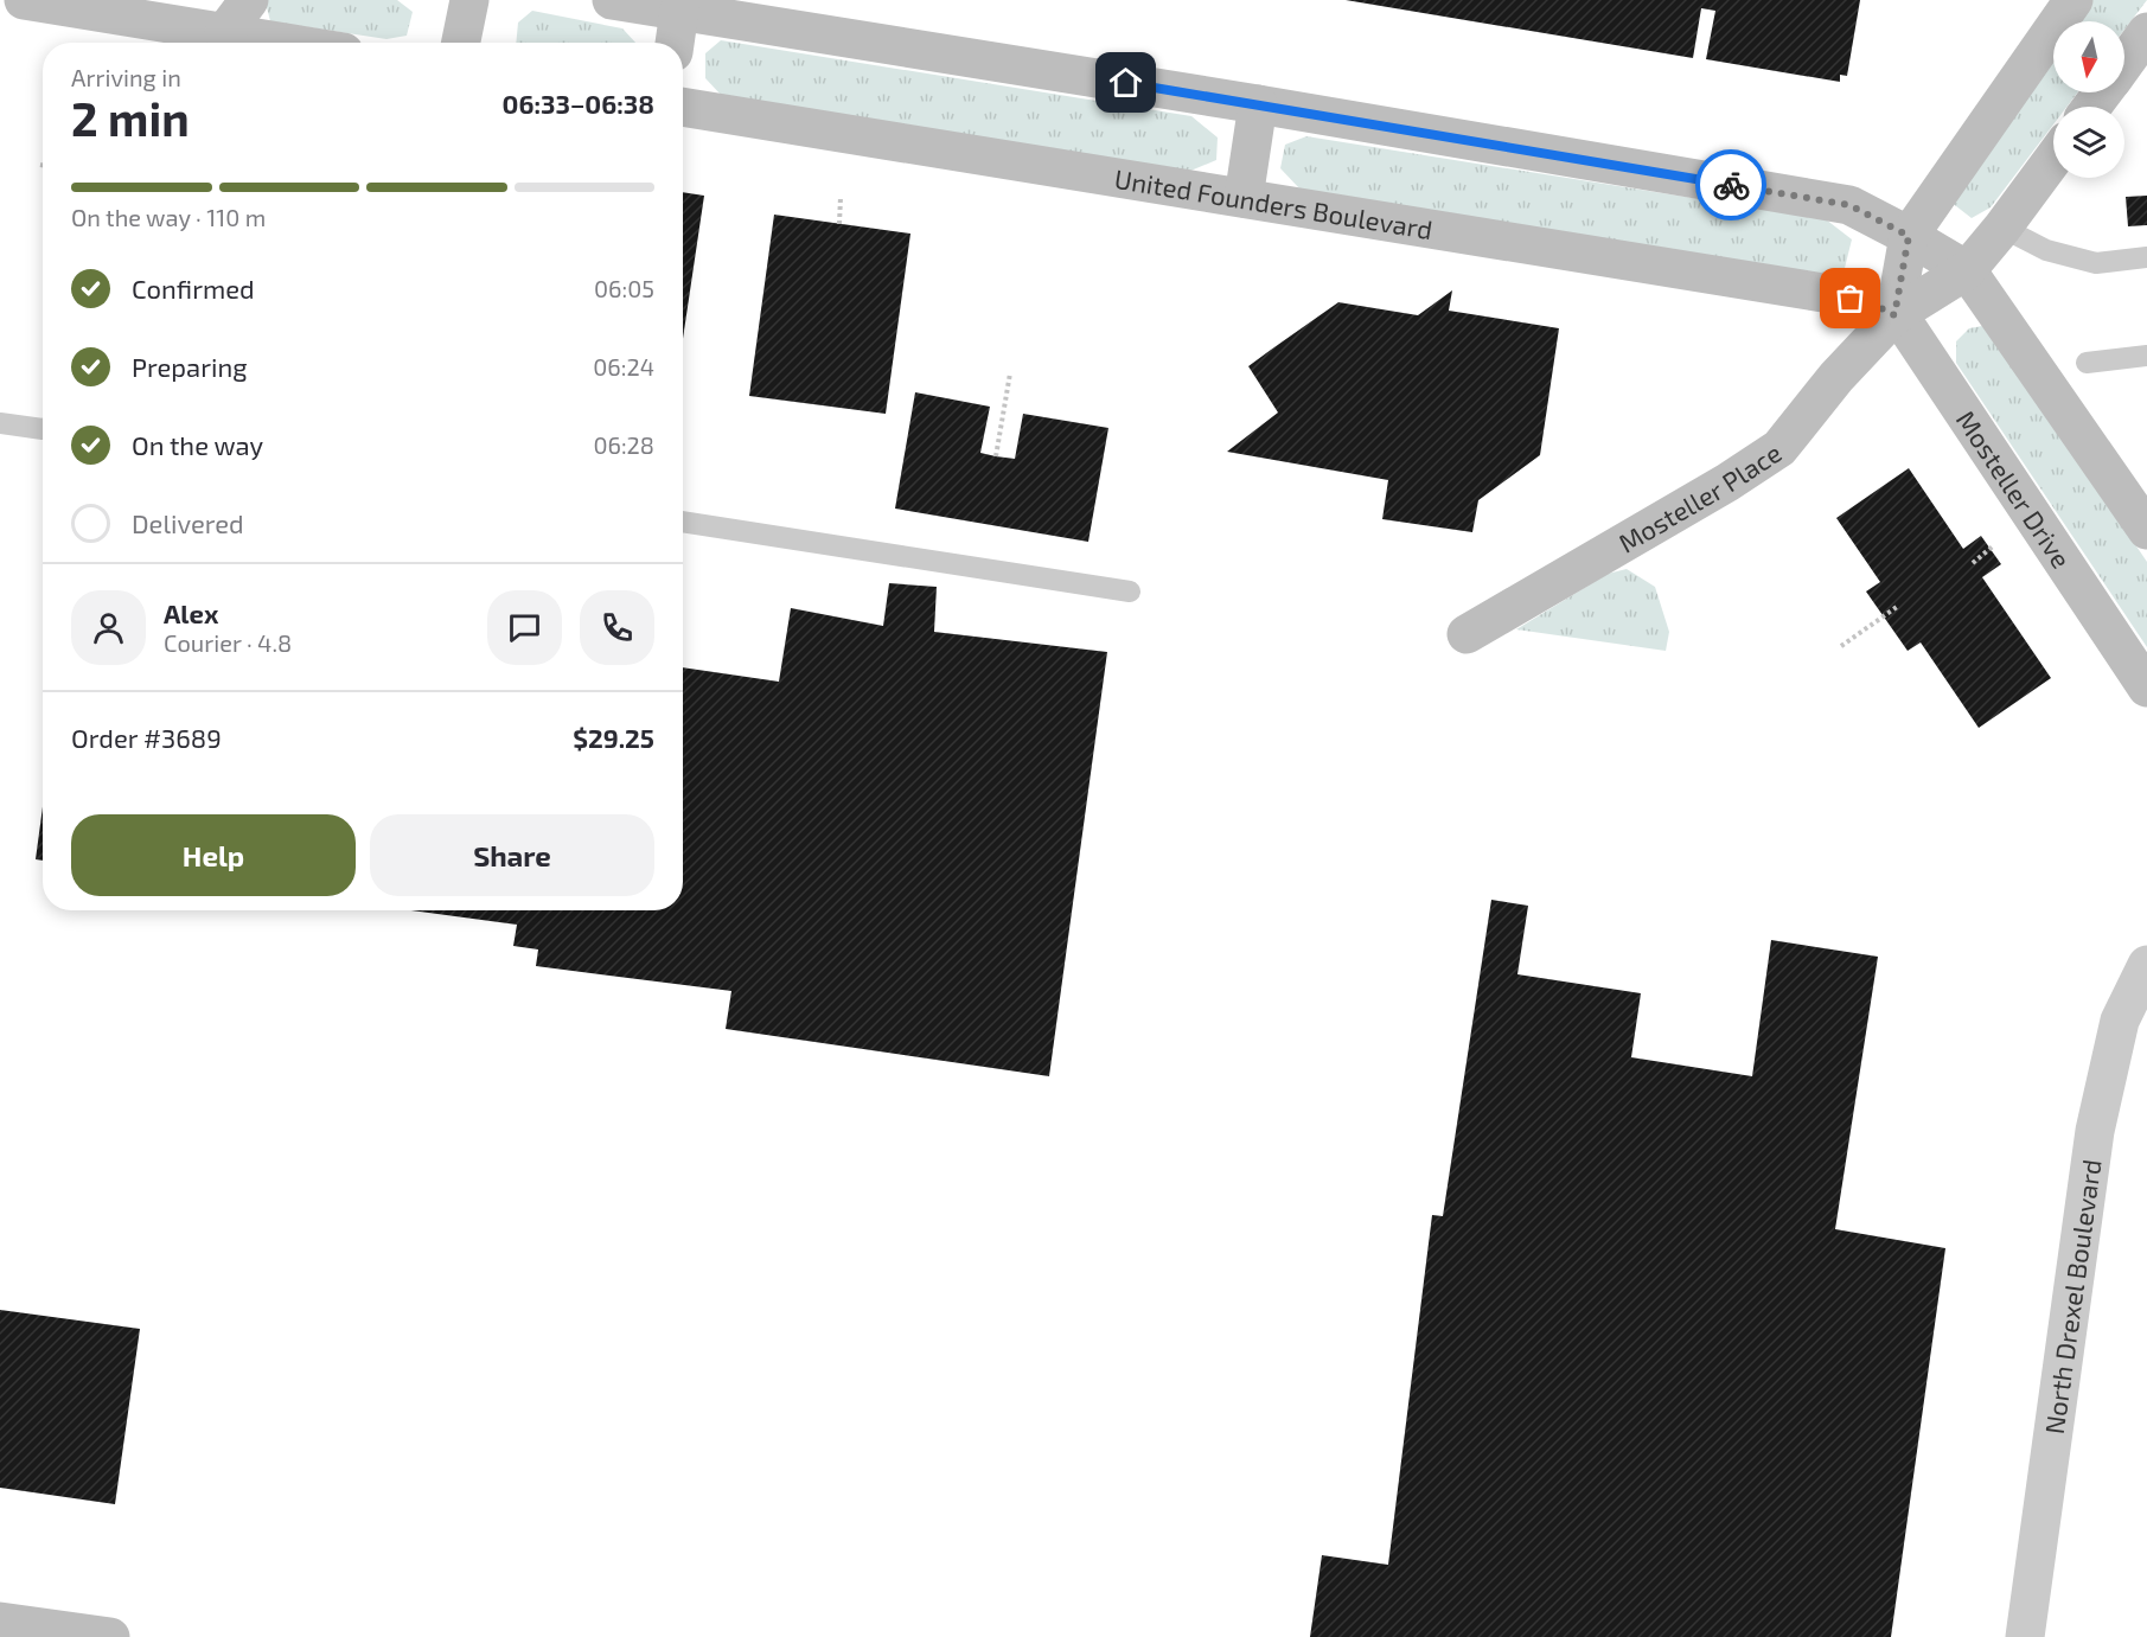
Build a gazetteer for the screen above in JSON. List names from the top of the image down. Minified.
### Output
{"streets":{"street":["United Founders Boulevard","Mosteller Drive","Mosteller Place","North Drexel Boulevard"]},"crossings":[["United Founders Boulevard","Mosteller Drive"],["United Founders Boulevard","Mosteller Place"],["Mosteller Drive","Mosteller Place"]],"north":"bottom","page":{"heading":["2 min","Arriving in","06:33–06:38"],"panel":["Alex","Courier · 4.8","Order #3689","$29.25"],"bar":"On the way · 110 m","list":[["Confirmed","06:05"],["Preparing","06:24"],["On the way","06:28"],"Delivered"],"buttons":["Help","Share"]}}
